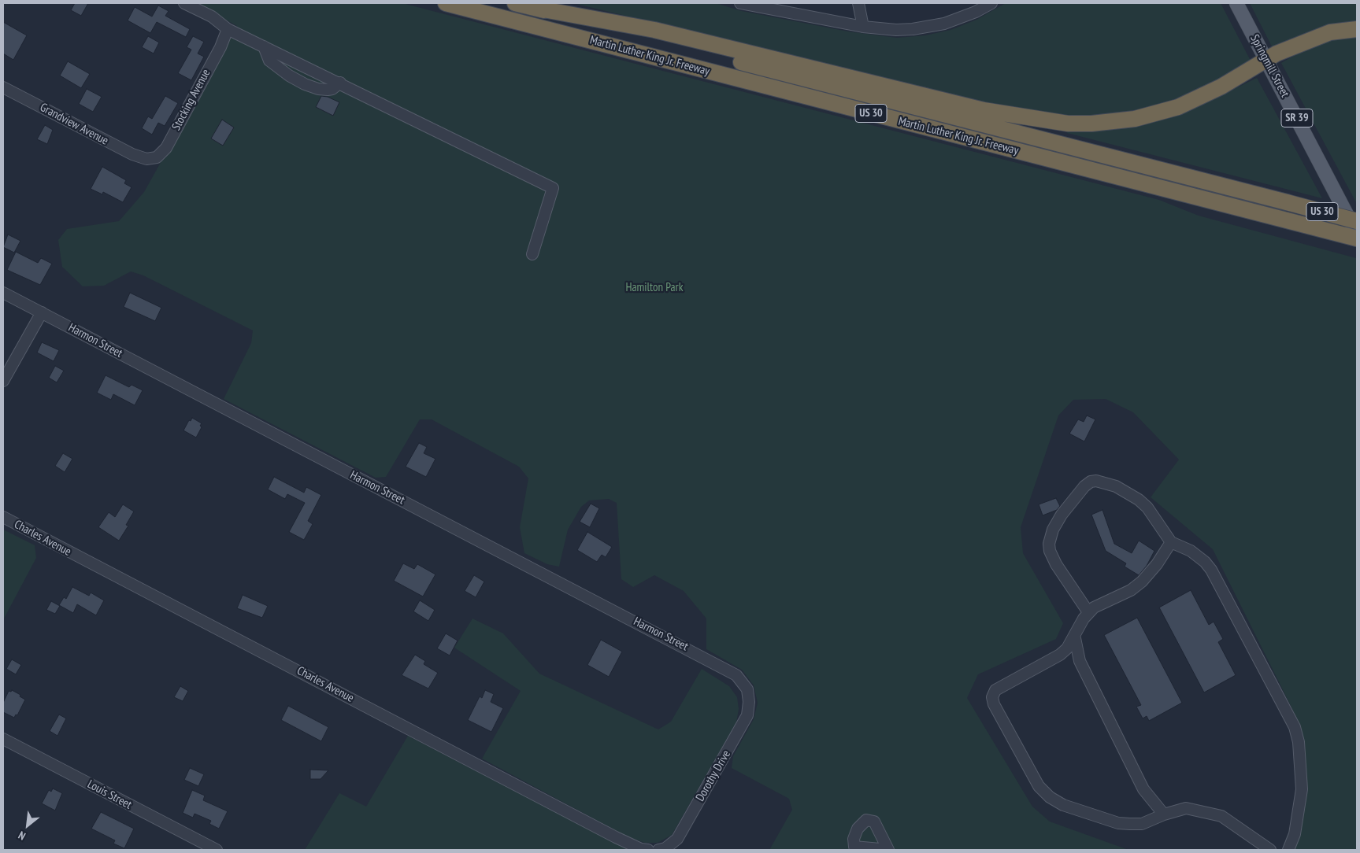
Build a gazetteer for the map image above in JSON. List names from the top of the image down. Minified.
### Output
{"streets":{"highway":["Martin Luther King Jr. Freeway","US 30"],"main road":["Springmill Street","SR 39"],"street":["Stocking Avenue","Grandview Avenue","Harmon Street","Charles Avenue","Dorothy Drive","Louis Street"]},"crossings":[["Stocking Avenue","Grandview Avenue"],["Harmon Street","Dorothy Drive"]],"parks":["Hamilton Park"],"north":"bottom left"}
